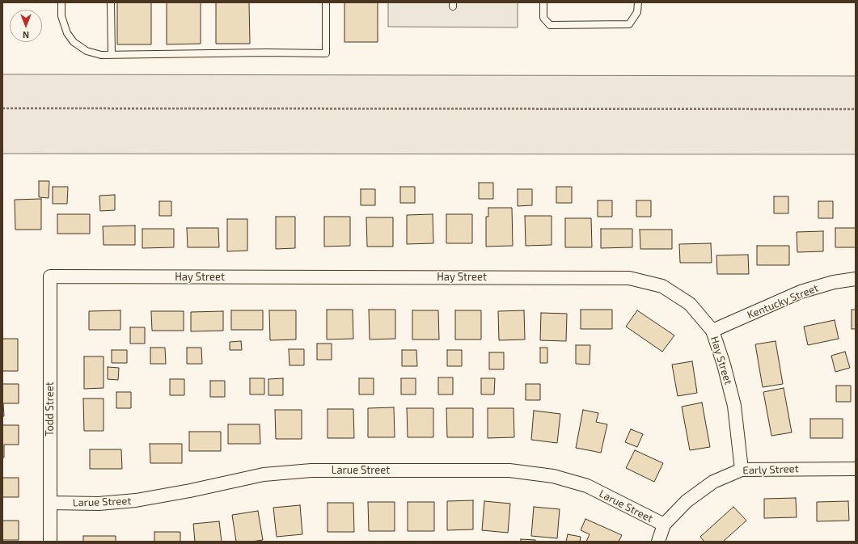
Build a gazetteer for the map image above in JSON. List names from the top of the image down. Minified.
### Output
{"streets":{"street":["Hay Street","Kentucky Street","Todd Street","Early Street","Larue Street"]},"crossings":[["Hay Street","Kentucky Street"],["Hay Street","Todd Street"],["Hay Street","Early Street"],["Todd Street","Larue Street"],["Early Street","Larue Street"]],"north":"bottom"}
